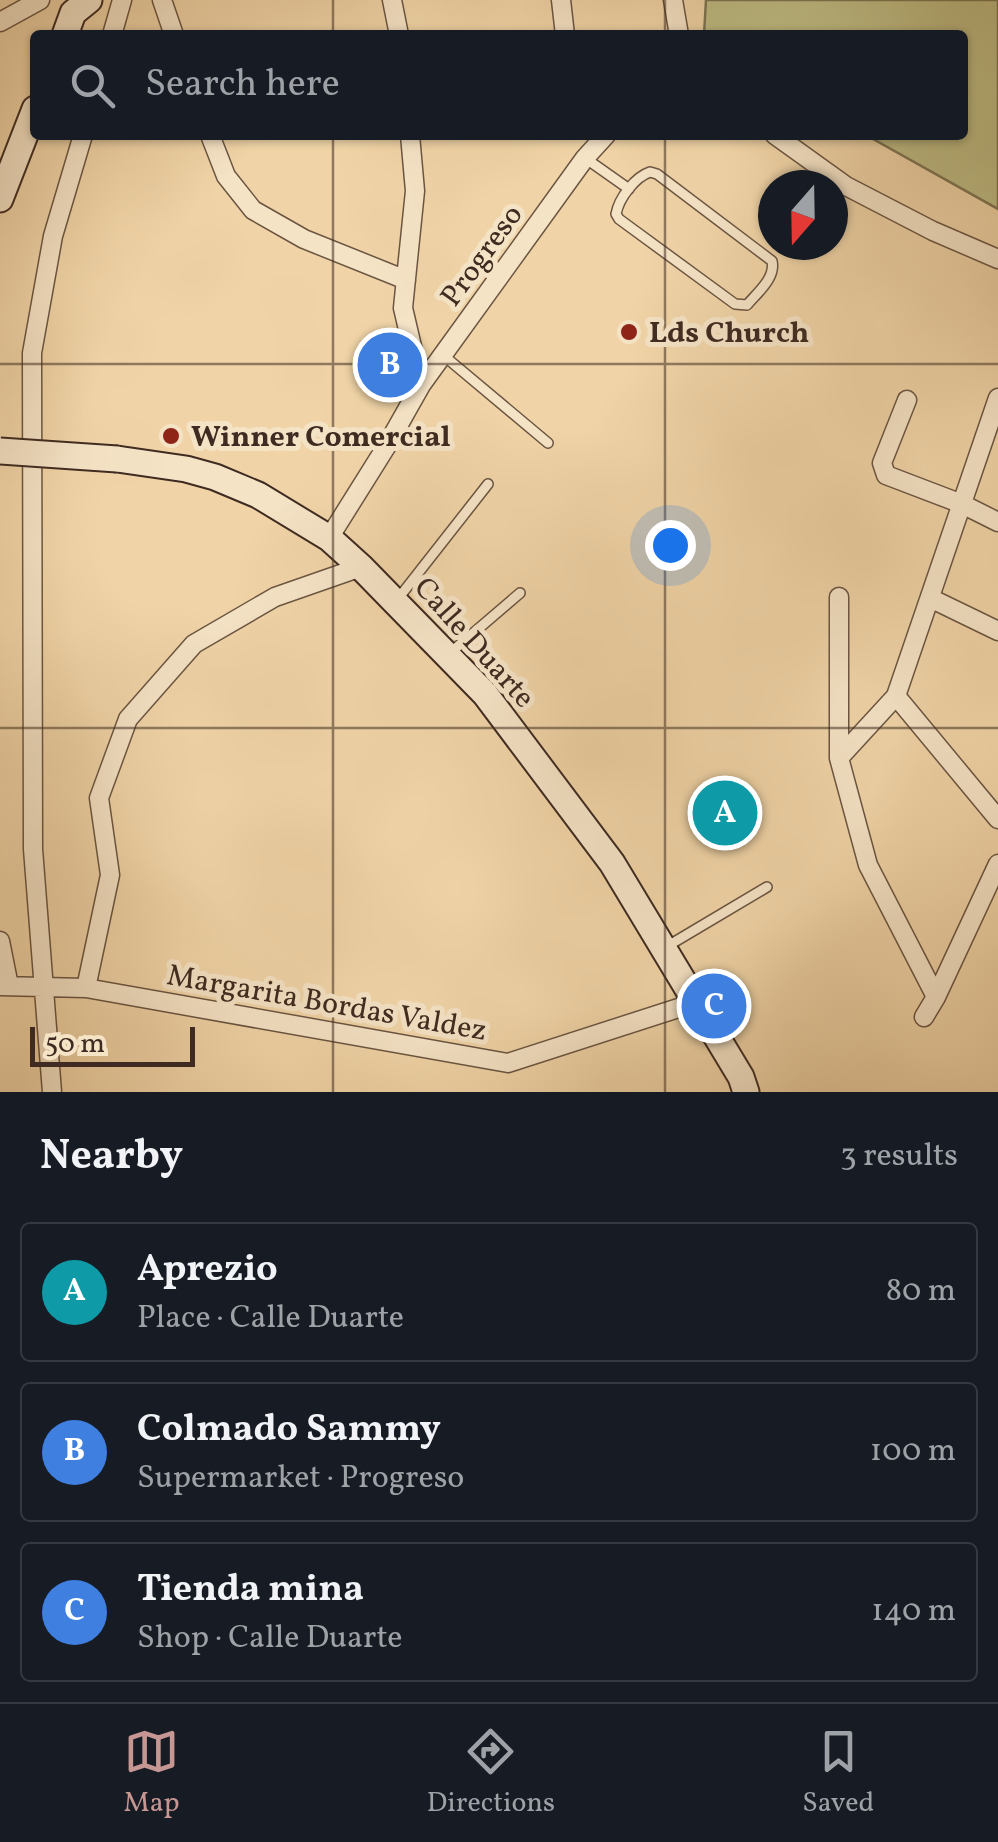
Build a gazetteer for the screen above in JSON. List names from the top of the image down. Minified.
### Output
{"streets":{"street":["Progreso","Calle Duarte","Margarita Bordas Valdez"]},"crossings":[["Progreso","Calle Duarte"],["Calle Duarte","Margarita Bordas Valdez"]],"places":["Lds Church","Winner Comercial"],"scale_bar":"50 m","north":"bottom","page":{"search":"Search here","pins":["B","A","C"],"scale":"50 m","heading":["Nearby","3 results"],"list":[{"mark":"A","name":"Aprezio","note":"Place · Calle Duarte","value":"80 m"},{"mark":"B","name":"Colmado Sammy","note":"Supermarket · Progreso","value":"100 m"},{"mark":"C","name":"Tienda mina","note":"Shop · Calle Duarte","value":"140 m"}],"nav":["Map","Directions","Saved"]}}
